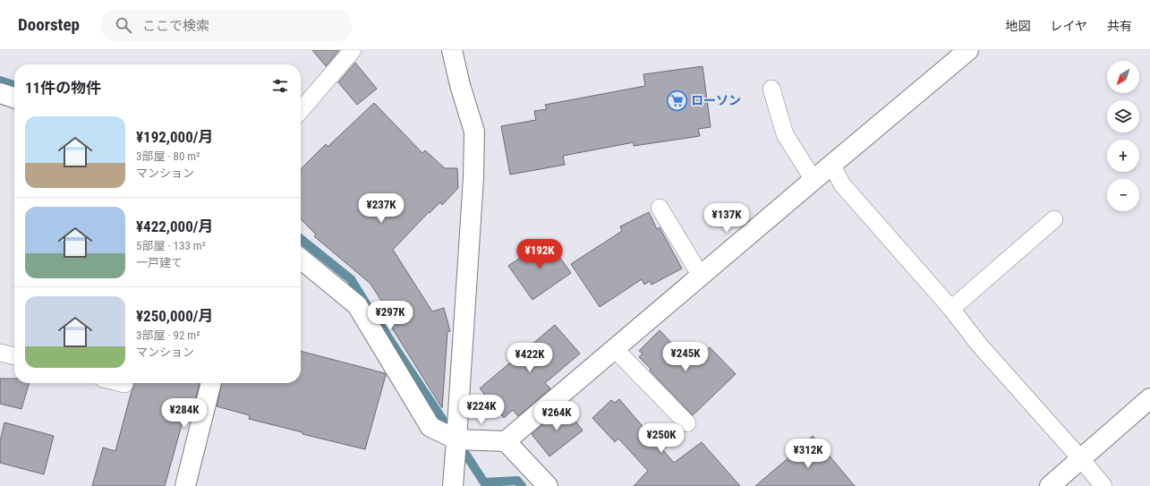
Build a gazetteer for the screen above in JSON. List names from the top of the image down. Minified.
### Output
{"places":{"supermarket":["ローソン"]},"north":"bottom left","page":{"header":"Doorstep","search":"ここで検索","nav":["地図","レイヤ","共有"],"map_buttons":["+","−"],"heading":"11件の物件","list":[{"name":"¥192,000/月","note":"3部屋 · 80 m² · マンション"},{"name":"¥422,000/月","note":"5部屋 · 133 m² · 一戸建て"},{"name":"¥250,000/月","note":"3部屋 · 92 m² · マンション"}],"price":["¥237K","¥137K","¥192K","¥297K","¥245K","¥422K","¥224K","¥284K","¥264K","¥250K","¥312K"]}}
